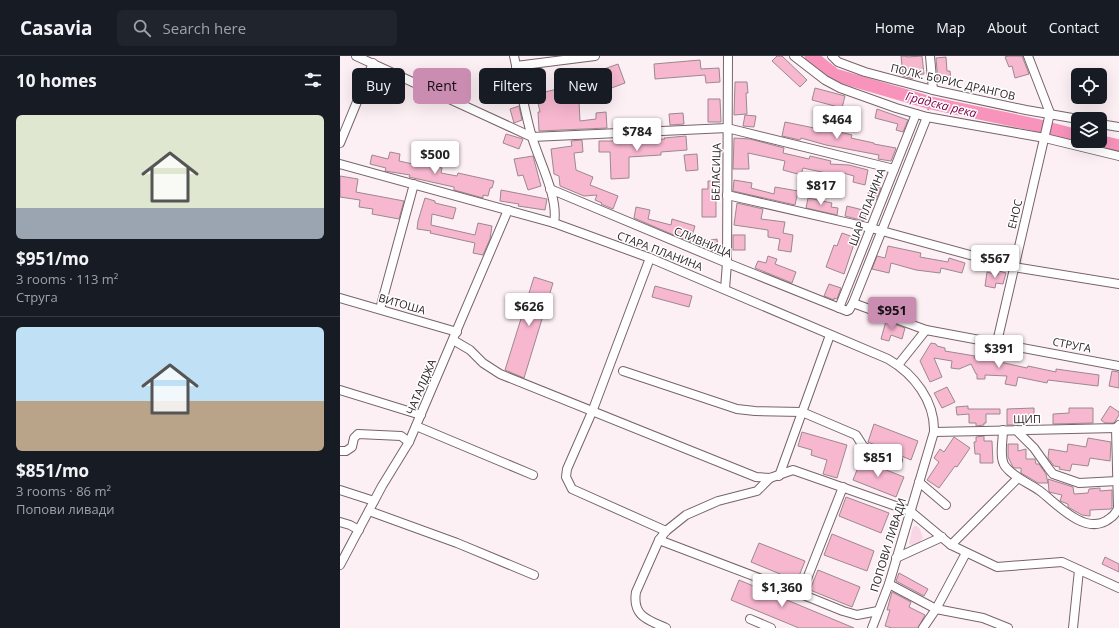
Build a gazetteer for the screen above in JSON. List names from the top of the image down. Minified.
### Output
{"streets":{"street":["ПОЛК. БОРИС ДРАНГОВ","БЕЛАСИЦА","ШАР ПЛАНИНА","ЕНОС","СЛИВНИЦА","СТАРА ПЛАНИНА","ВИТОША","СТРУГА","ЧАТАЛДЖА","ЩИП","ПОПОВИ ЛИВАДИ"]},"crossings":[["БЕЛАСИЦА","СЛИВНИЦА"],["БЕЛАСИЦА","СТАРА ПЛАНИНА"],["ШАР ПЛАНИНА","СЛИВНИЦА"],["ШАР ПЛАНИНА","СТРУГА"],["ЕНОС","СТРУГА"],["СЛИВНИЦА","СТРУГА"],["СТАРА ПЛАНИНА","ЧАТАЛДЖА"],["СТАРА ПЛАНИНА","ПОПОВИ ЛИВАДИ"],["ВИТОША","ЧАТАЛДЖА"],["ЩИП","ПОПОВИ ЛИВАДИ"]],"water":["Градска река"],"page":{"header":"Casavia","search":"Search here","nav":["Home","Map","About","Contact"],"heading":"10 homes","chip":["Buy","Rent","Filters","New"],"list":[{"name":"$951/mo","note":"3 rooms · 113 m² · Струга"},{"name":"$851/mo","note":"3 rooms · 86 m² · Попови ливади"}],"price":["$464","$784","$500","$817","$567","$626","$951","$391","$851","$1,360"]}}
